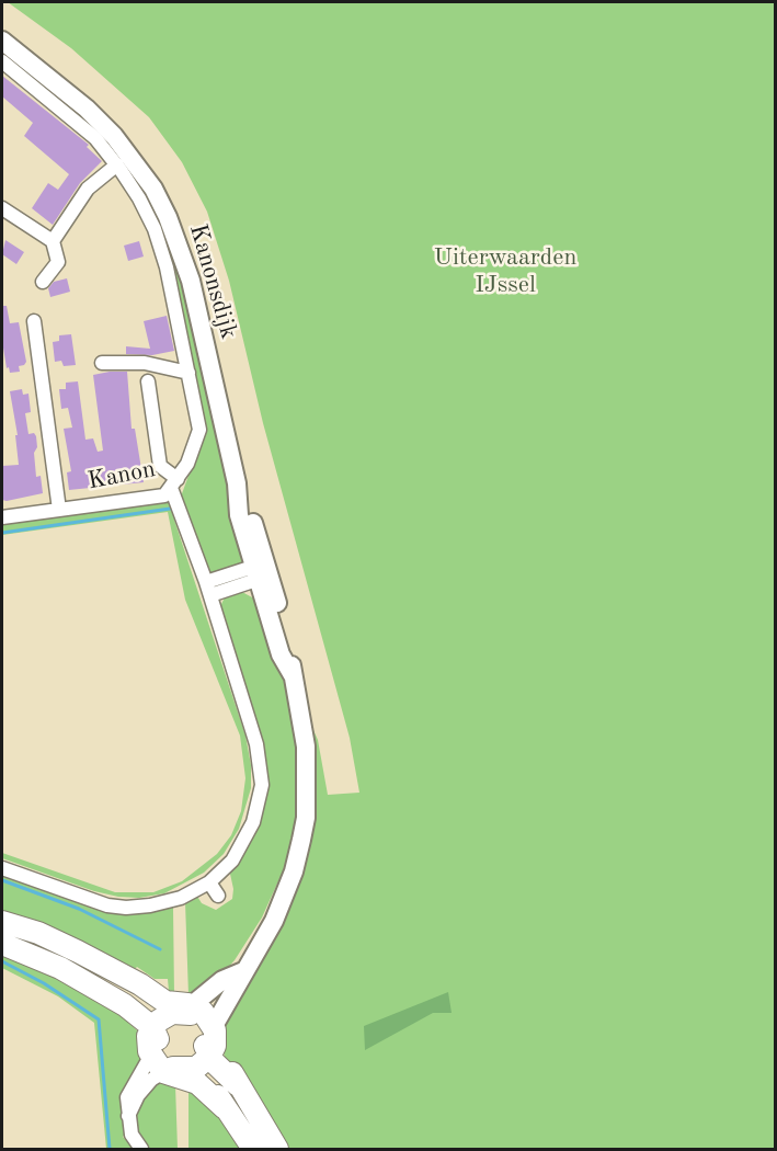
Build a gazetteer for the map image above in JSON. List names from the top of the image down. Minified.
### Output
{"streets":{"street":["Kanonsdijk","Kanon"]},"crossings":[["Kanonsdijk","Kanon"]],"parks":["Uiterwaarden IJssel"]}
